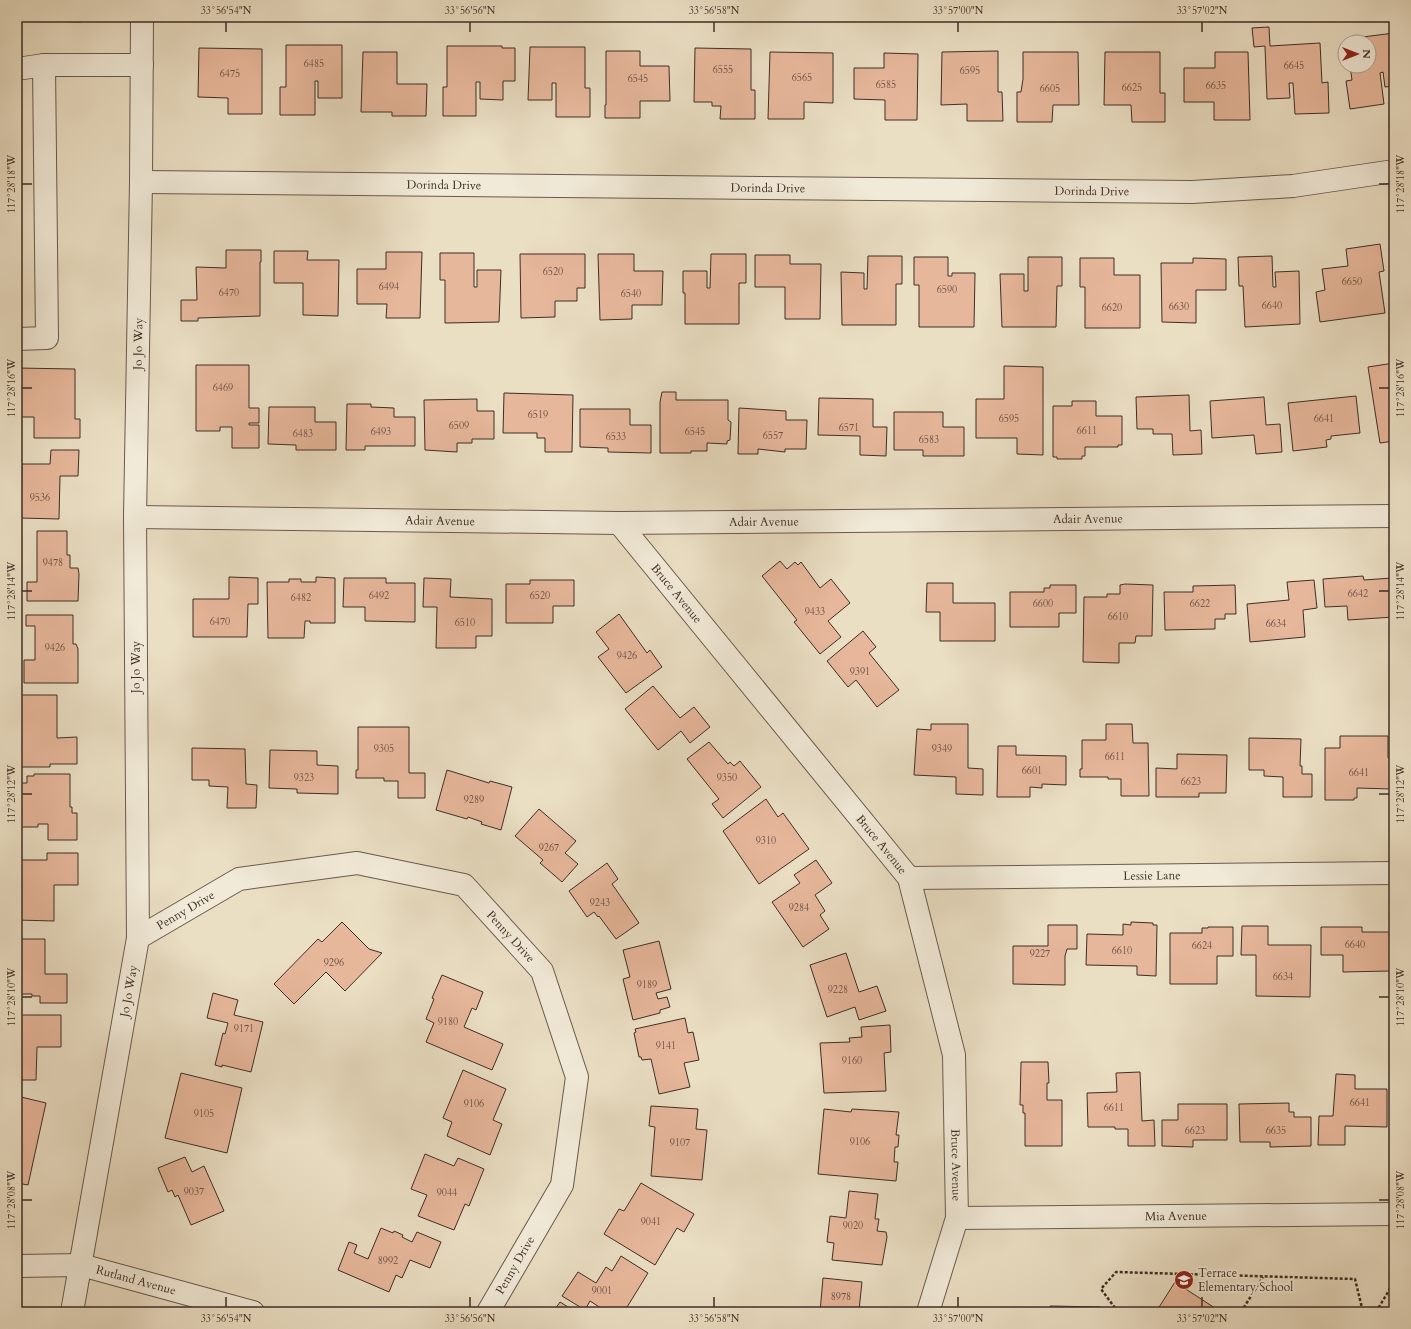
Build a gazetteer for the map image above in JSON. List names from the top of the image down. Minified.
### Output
{"streets":{"street":["Dorinda Drive","Jo Jo Way","Adair Avenue","Bruce Avenue","Lessie Lane","Penny Drive","Mia Avenue","Rutland Avenue"]},"crossings":[["Dorinda Drive","Jo Jo Way"],["Jo Jo Way","Adair Avenue"],["Jo Jo Way","Penny Drive"],["Jo Jo Way","Rutland Avenue"],["Adair Avenue","Bruce Avenue"],["Bruce Avenue","Lessie Lane"],["Bruce Avenue","Mia Avenue"]],"places":{"school or university":["Terrace Elementary School"]},"house_numbers":["6485","6645","6555","6595","6475","6565","6545","6585","6635","6625","6605","6520","6650","6494","6590","6470","6540","6640","6630","6620","6469","6519","6595","6641","6509","6571","6611","6493","6545","6483","6557","6533","6583","9536","9478","6642","6492","6520","6482","6600","6622","9433","6610","6470","6510","6634","9426","9426","9391","9305","9349","6611","6601","6641","9323","9350","6623","9289","9310","9267","9243","9284","6640","6624","6610","9227","9296","6634","9189","9228","9180","9171","9141","9160","6641","9106","6611","9105","6623","6635","9106","9107","9037","9044","9041","9020","8992","9001","8978"],"north":"right","coordinates":["33°56'54\"N","33°56'56\"N","33°56'58\"N","33°57'00\"N","33°57'02\"N","117°28'18\"W","117°28'16\"W","117°28'14\"W","117°28'12\"W","117°28'10\"W","117°28'08\"W"]}
